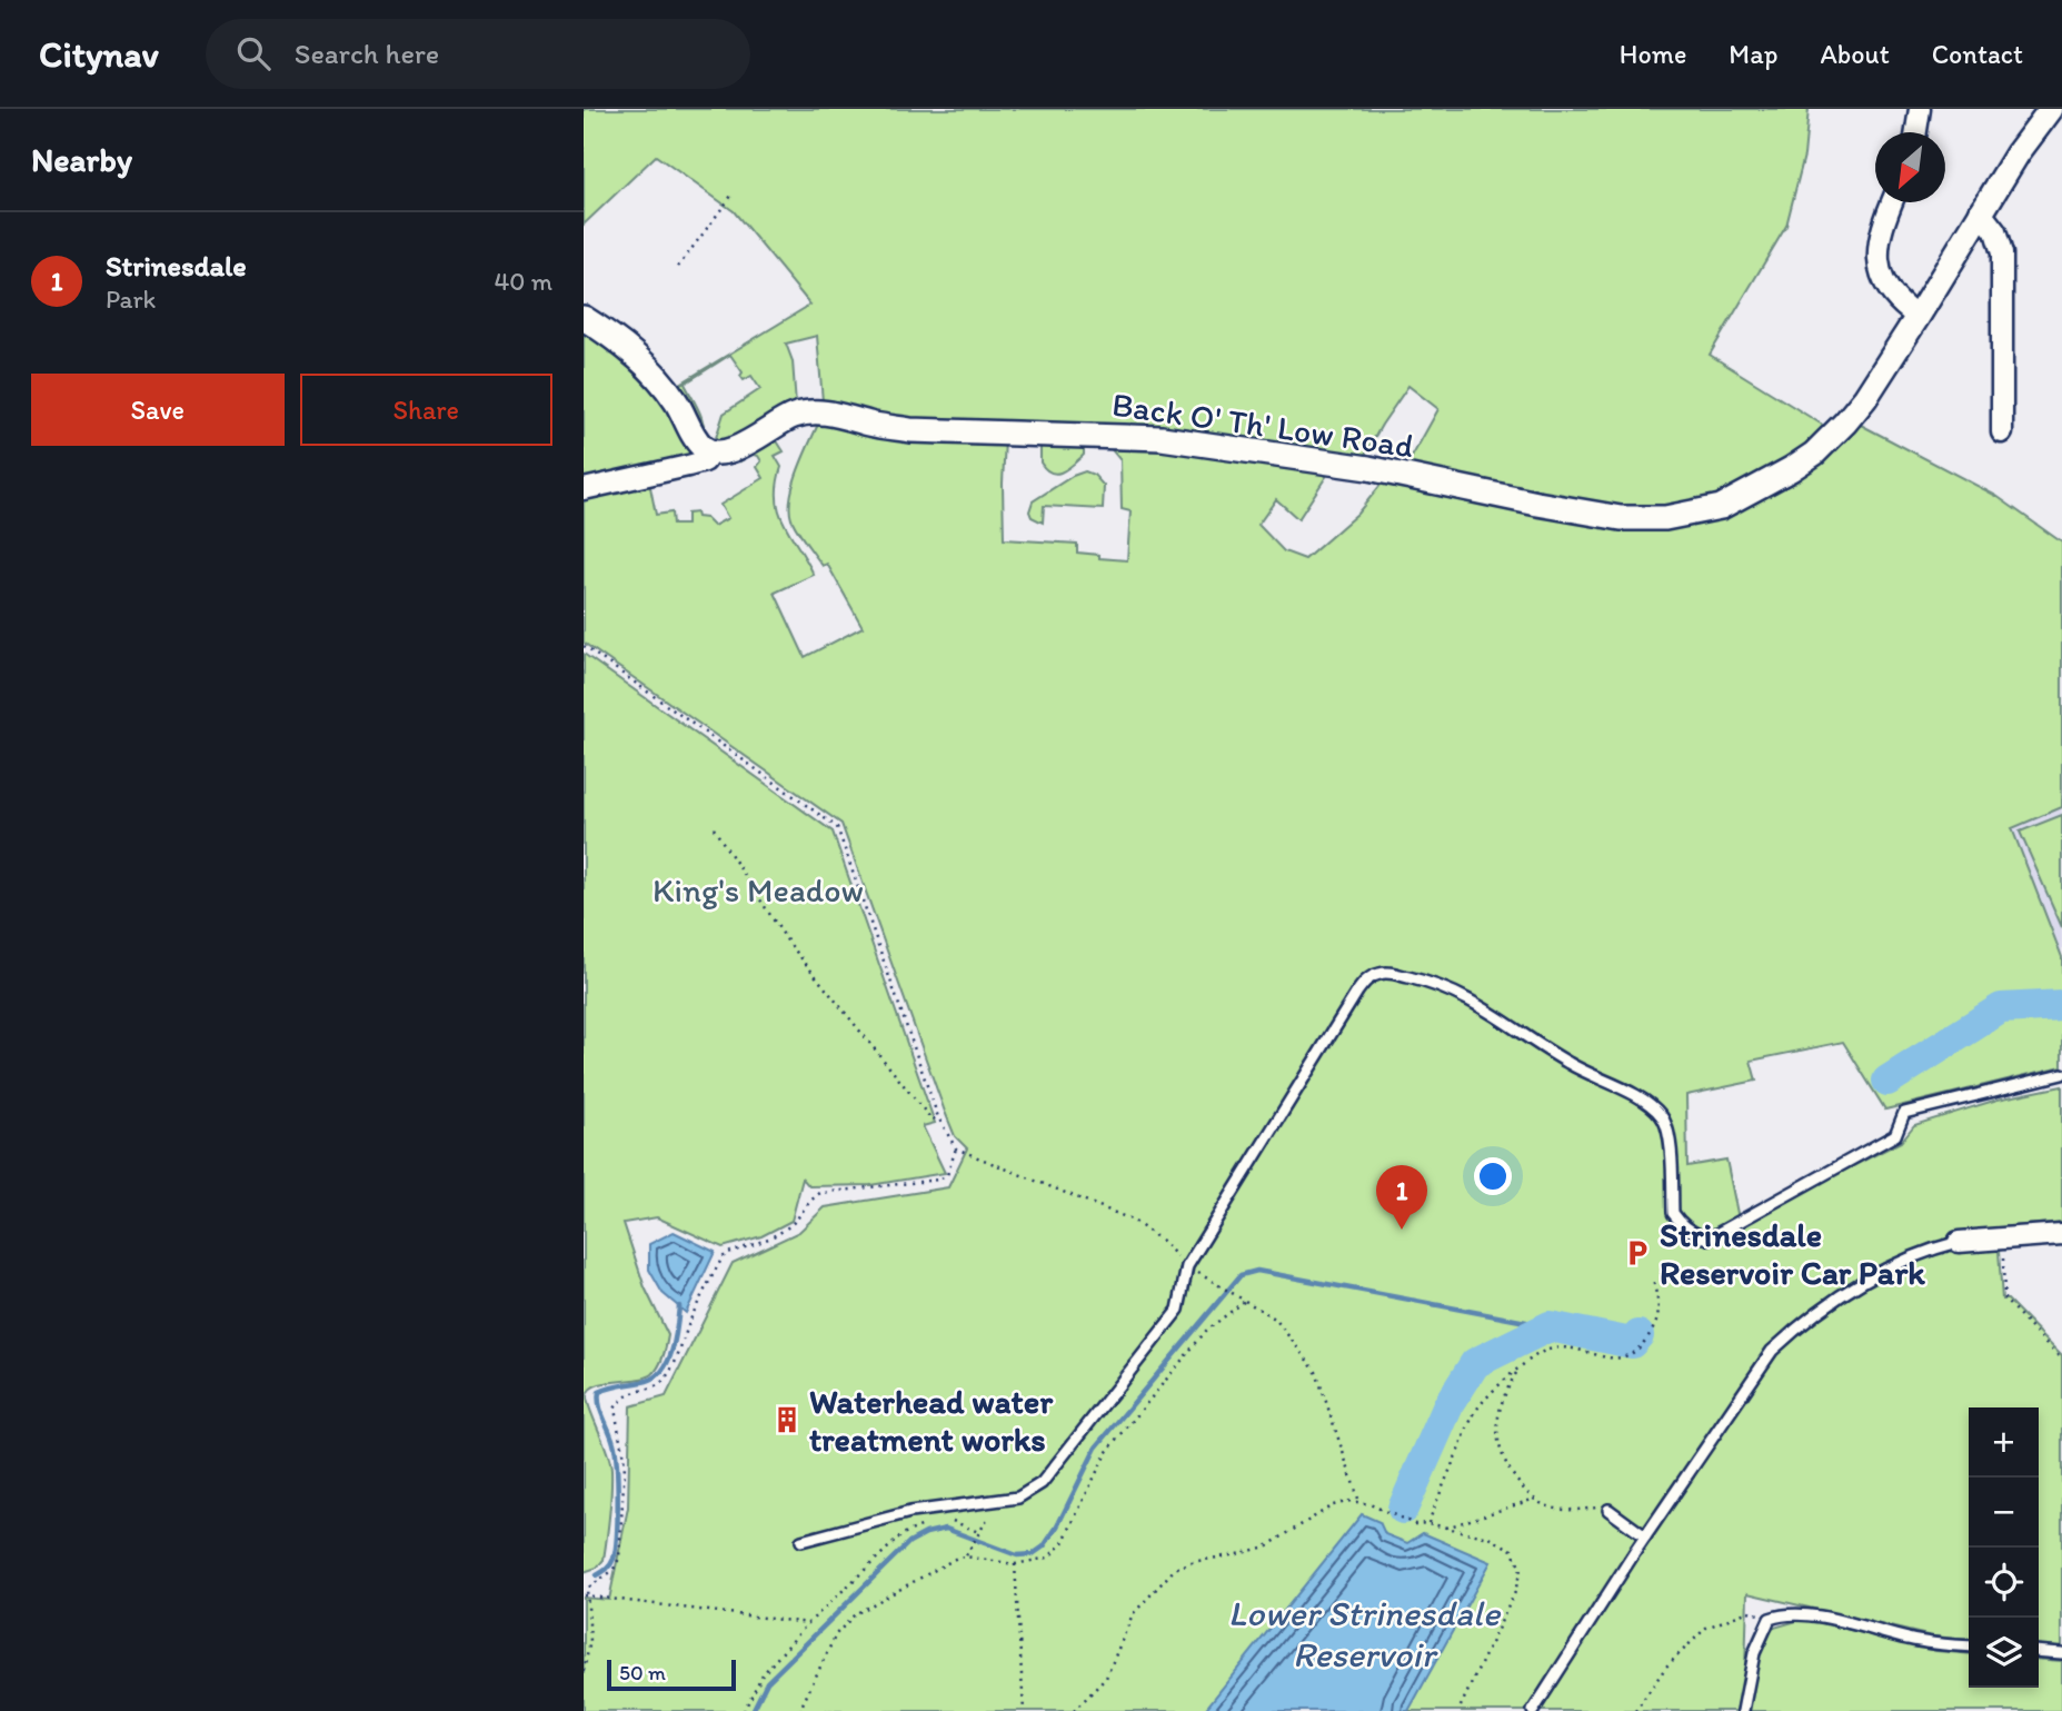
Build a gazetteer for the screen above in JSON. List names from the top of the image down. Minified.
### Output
{"streets":{"street":["Back O' Th' Low Road"]},"water":["Lower Strinesdale Reservoir"],"parks":["King's Meadow"],"places":{"parking":["Strinesdale Reservoir Car Park"],"building":["Waterhead water treatment works"]},"scale_bar":"50 m","north":"bottom left","page":{"header":"Citynav","search":"Search here","nav":["Home","Map","About","Contact"],"heading":"Nearby","list":[{"mark":"1","name":"Strinesdale","note":"Park","value":"40 m"}],"buttons":["Save","Share"],"pins":"1","map_buttons":["+","−"],"scale":"50 m"}}
